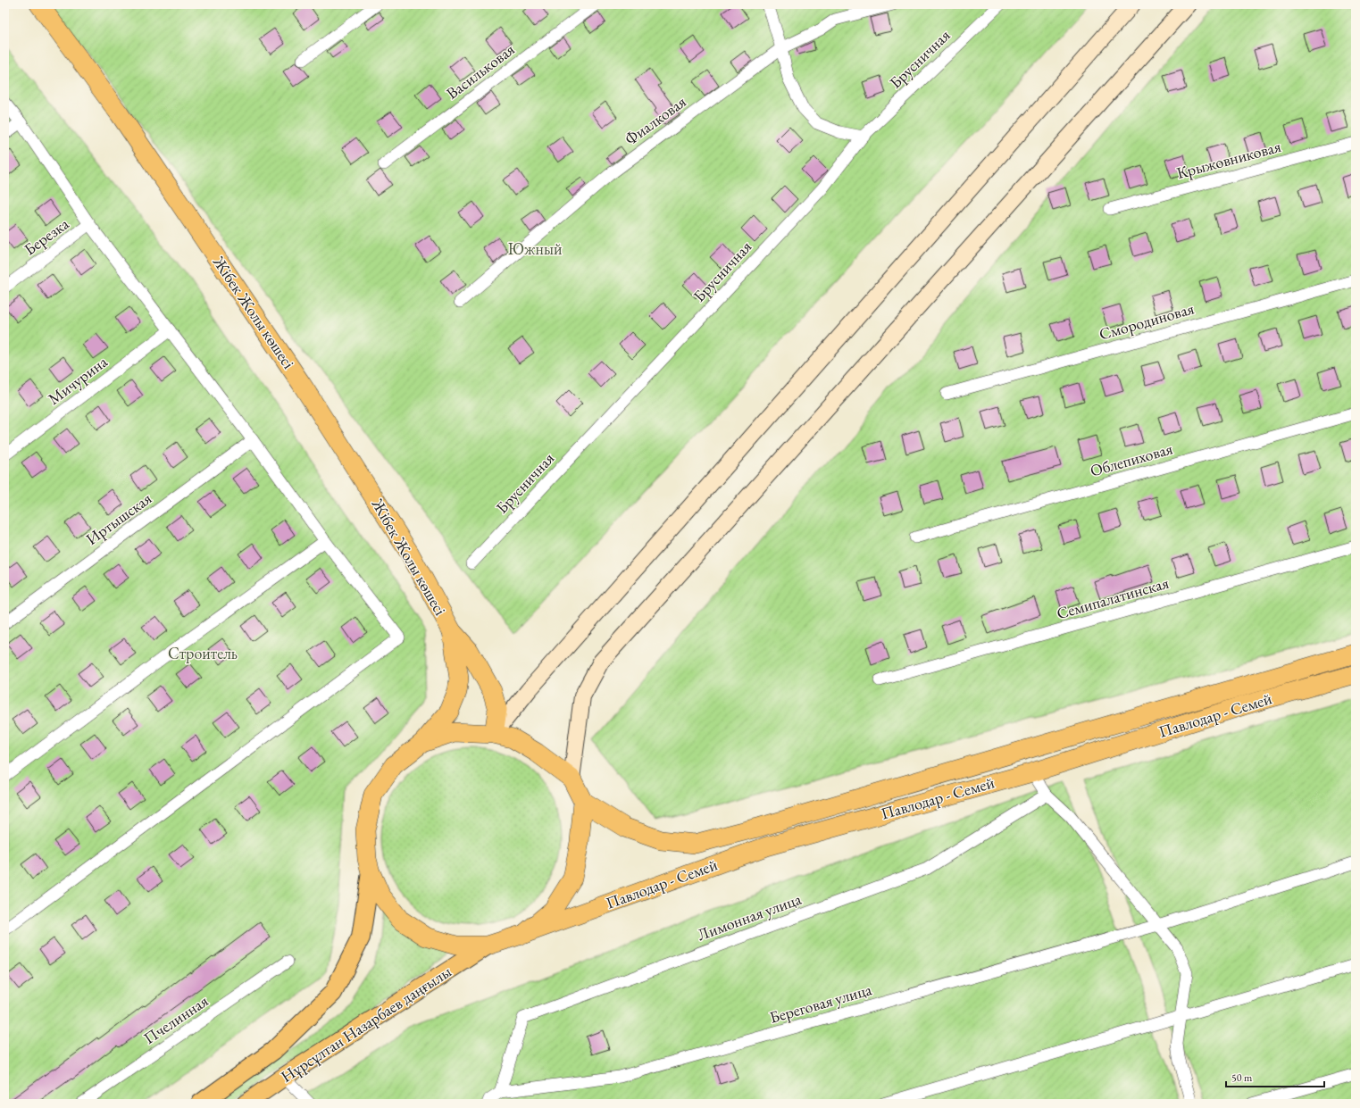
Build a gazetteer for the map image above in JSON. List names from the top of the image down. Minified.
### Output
{"streets":{"highway":["Жібек Жолы көшесі","Павлодар - Семей"],"main road":["Нұрсұлтан Назарбаев даңғылы"],"street":["Брусничная","Васильковая","Фиалковая","Крыжовниковая","Березка","Смородиновая","Мичурина","Облепиховая","Иртышская","Семипалатинская","Лимонная улица","Береговая улица","Пчелинная"]},"crossings":[["Жібек Жолы көшесі","Павлодар - Семей"],["Павлодар - Семей","Нұрсұлтан Назарбаев даңғылы"],["Лимонная улица","Береговая улица"]],"parks":["Южный","Строитель"],"scale_bar":"50 m"}
